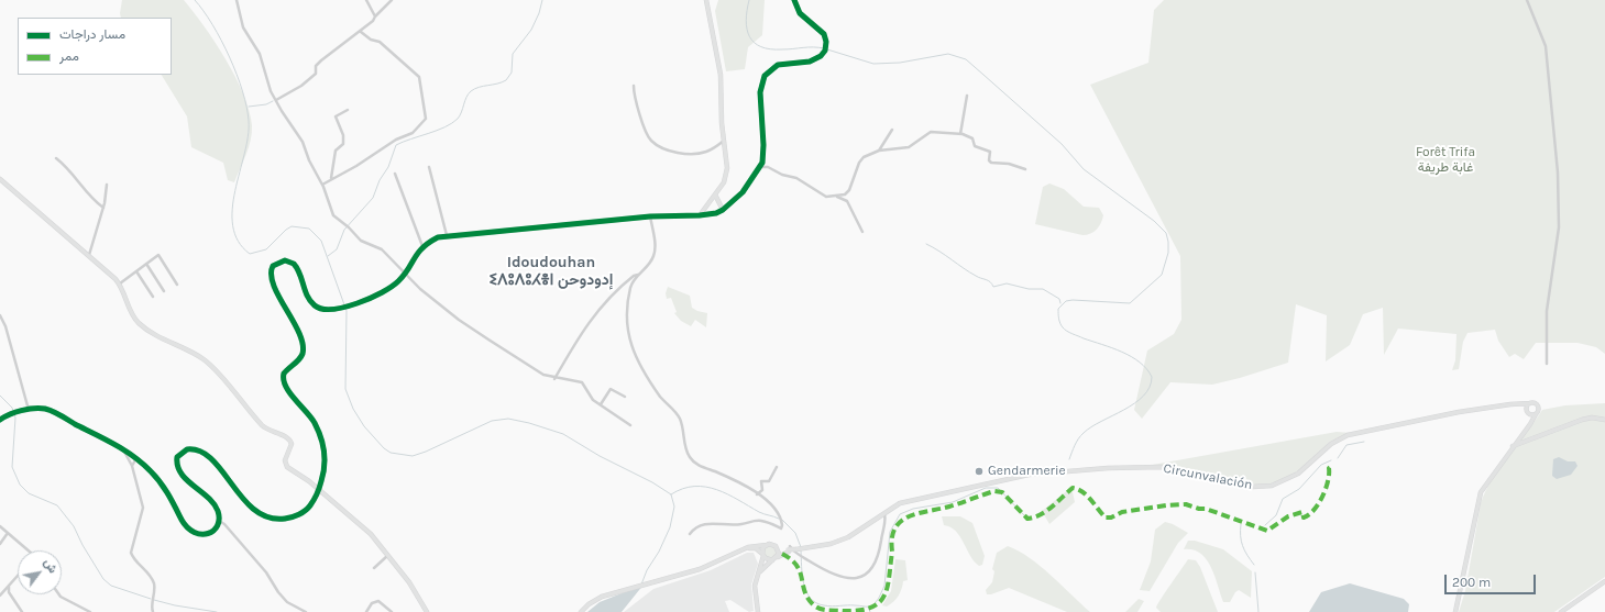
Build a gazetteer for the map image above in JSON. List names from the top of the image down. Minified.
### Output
{"streets":{"street":["Circunvalación"]},"districts":["Idoudouhan ⵉⴷⵓⴷⵓⵃⴻⵏ إدودوحن"],"parks":["Forêt Trifa غابة طريفة"],"places":["Gendarmerie"],"legend":["مسار دراجات","ممر"],"scale_bar":"200 m","north":"top right"}
